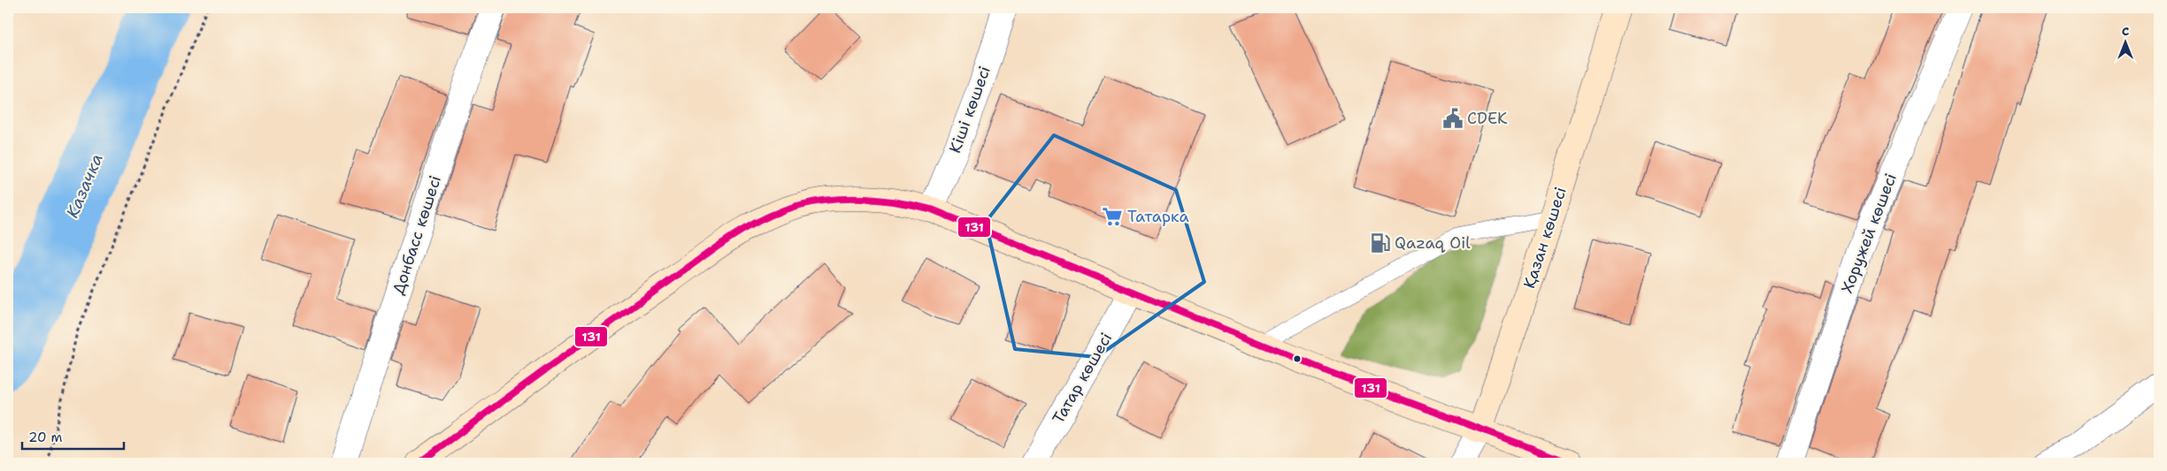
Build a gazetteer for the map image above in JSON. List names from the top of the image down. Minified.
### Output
{"streets":{"main road":["Қазан көшесі"],"street":["Кіші көшесі","Хоружей көшесі","Донбасс көшесі","Татар көшесі"]},"water":["Казачка"],"places":{"public building":["CDEK"],"supermarket":["Татарка"],"fuel station":["Qazaq Oil"]},"lines":["transit line 131"],"scale_bar":"20 m","north":"top"}
